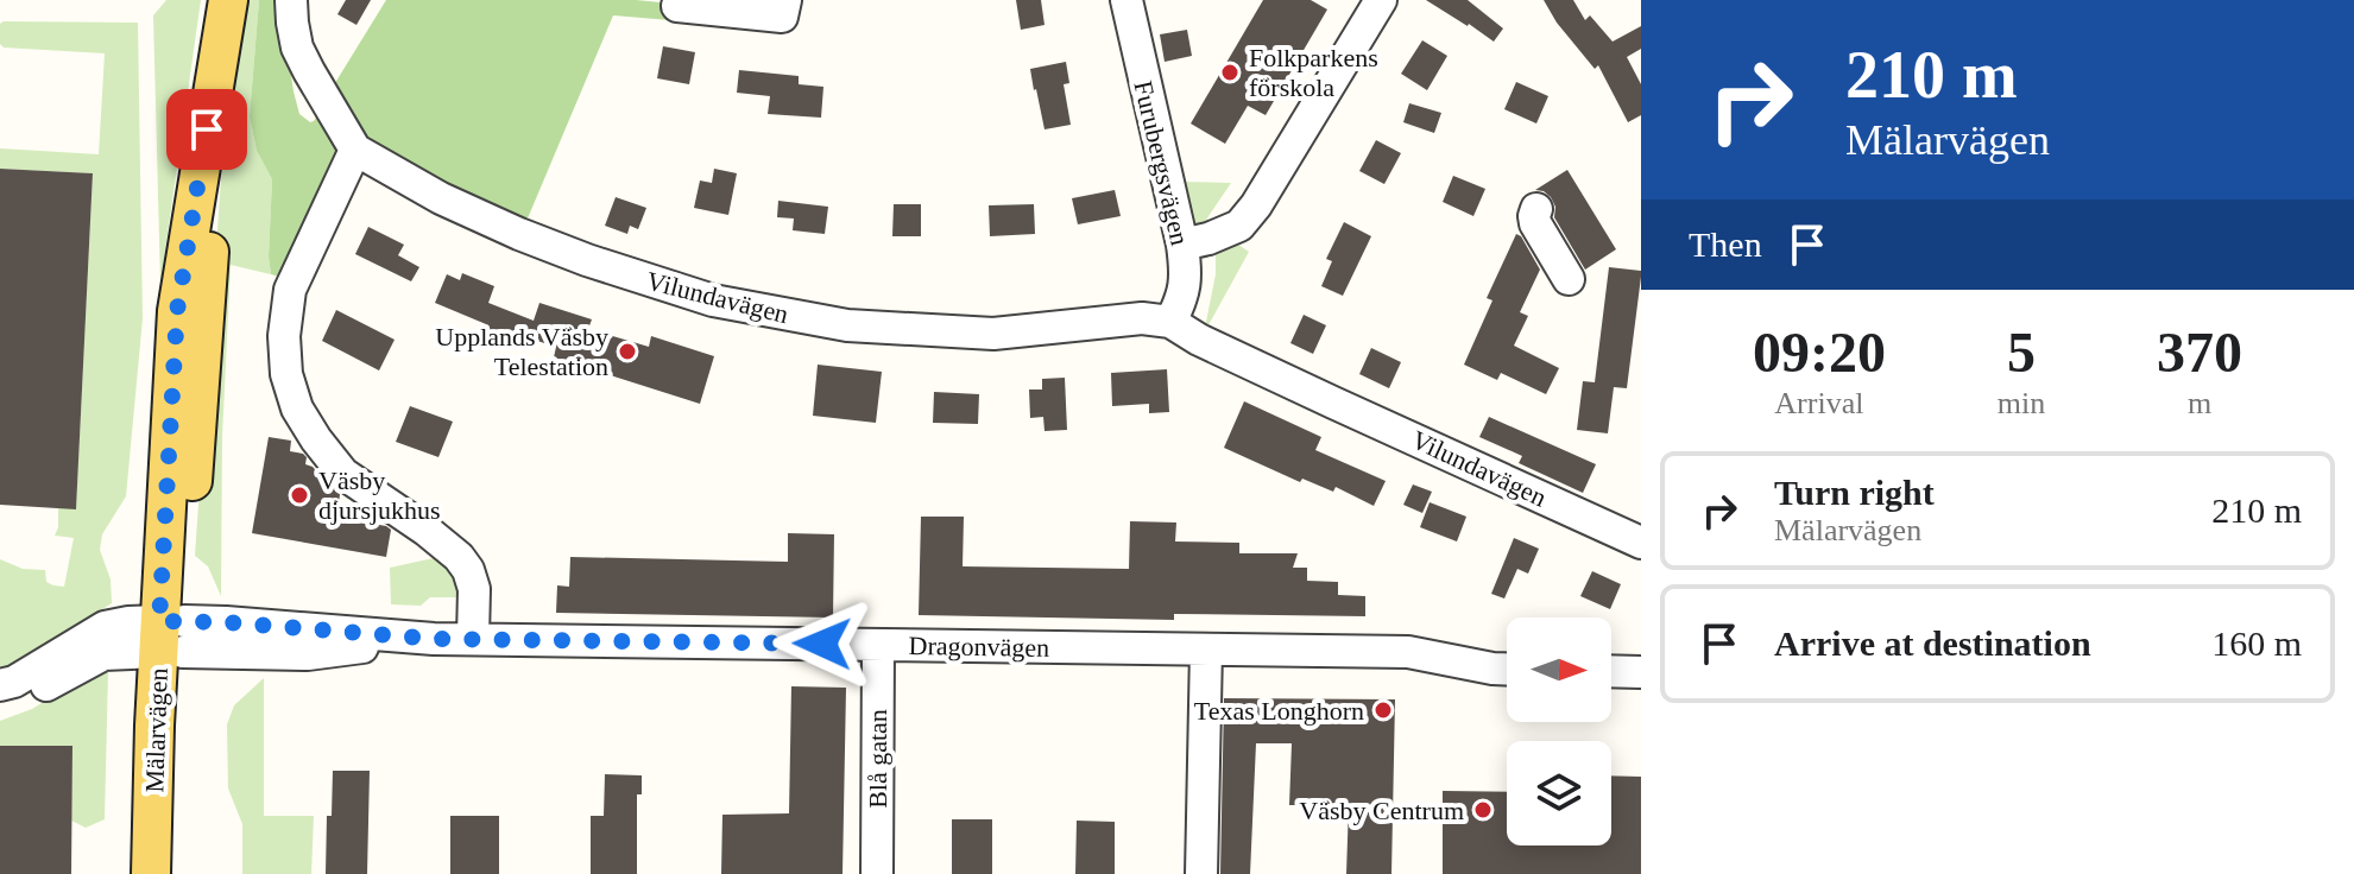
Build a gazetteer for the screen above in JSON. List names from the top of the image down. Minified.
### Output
{"streets":{"main road":["Mälarvägen"],"street":["Furubergsvägen","Vilundavägen","Dragonvägen","Blå gatan"]},"crossings":[["Furubergsvägen","Vilundavägen"],["Dragonvägen","Mälarvägen"],["Dragonvägen","Blå gatan"]],"places":["Folkparkens förskola","Upplands Väsby Telestation","Väsby djursjukhus","Texas Longhorn","Väsby Centrum"],"north":"right","page":{"turn":["210 m","Mälarvägen"],"then":"Then","eta":["09:20","Arrival","5","min","370","m"],"list":[{"name":"Turn right","note":"Mälarvägen","value":"210 m"},{"name":"Arrive at destination","value":"160 m"}]}}
